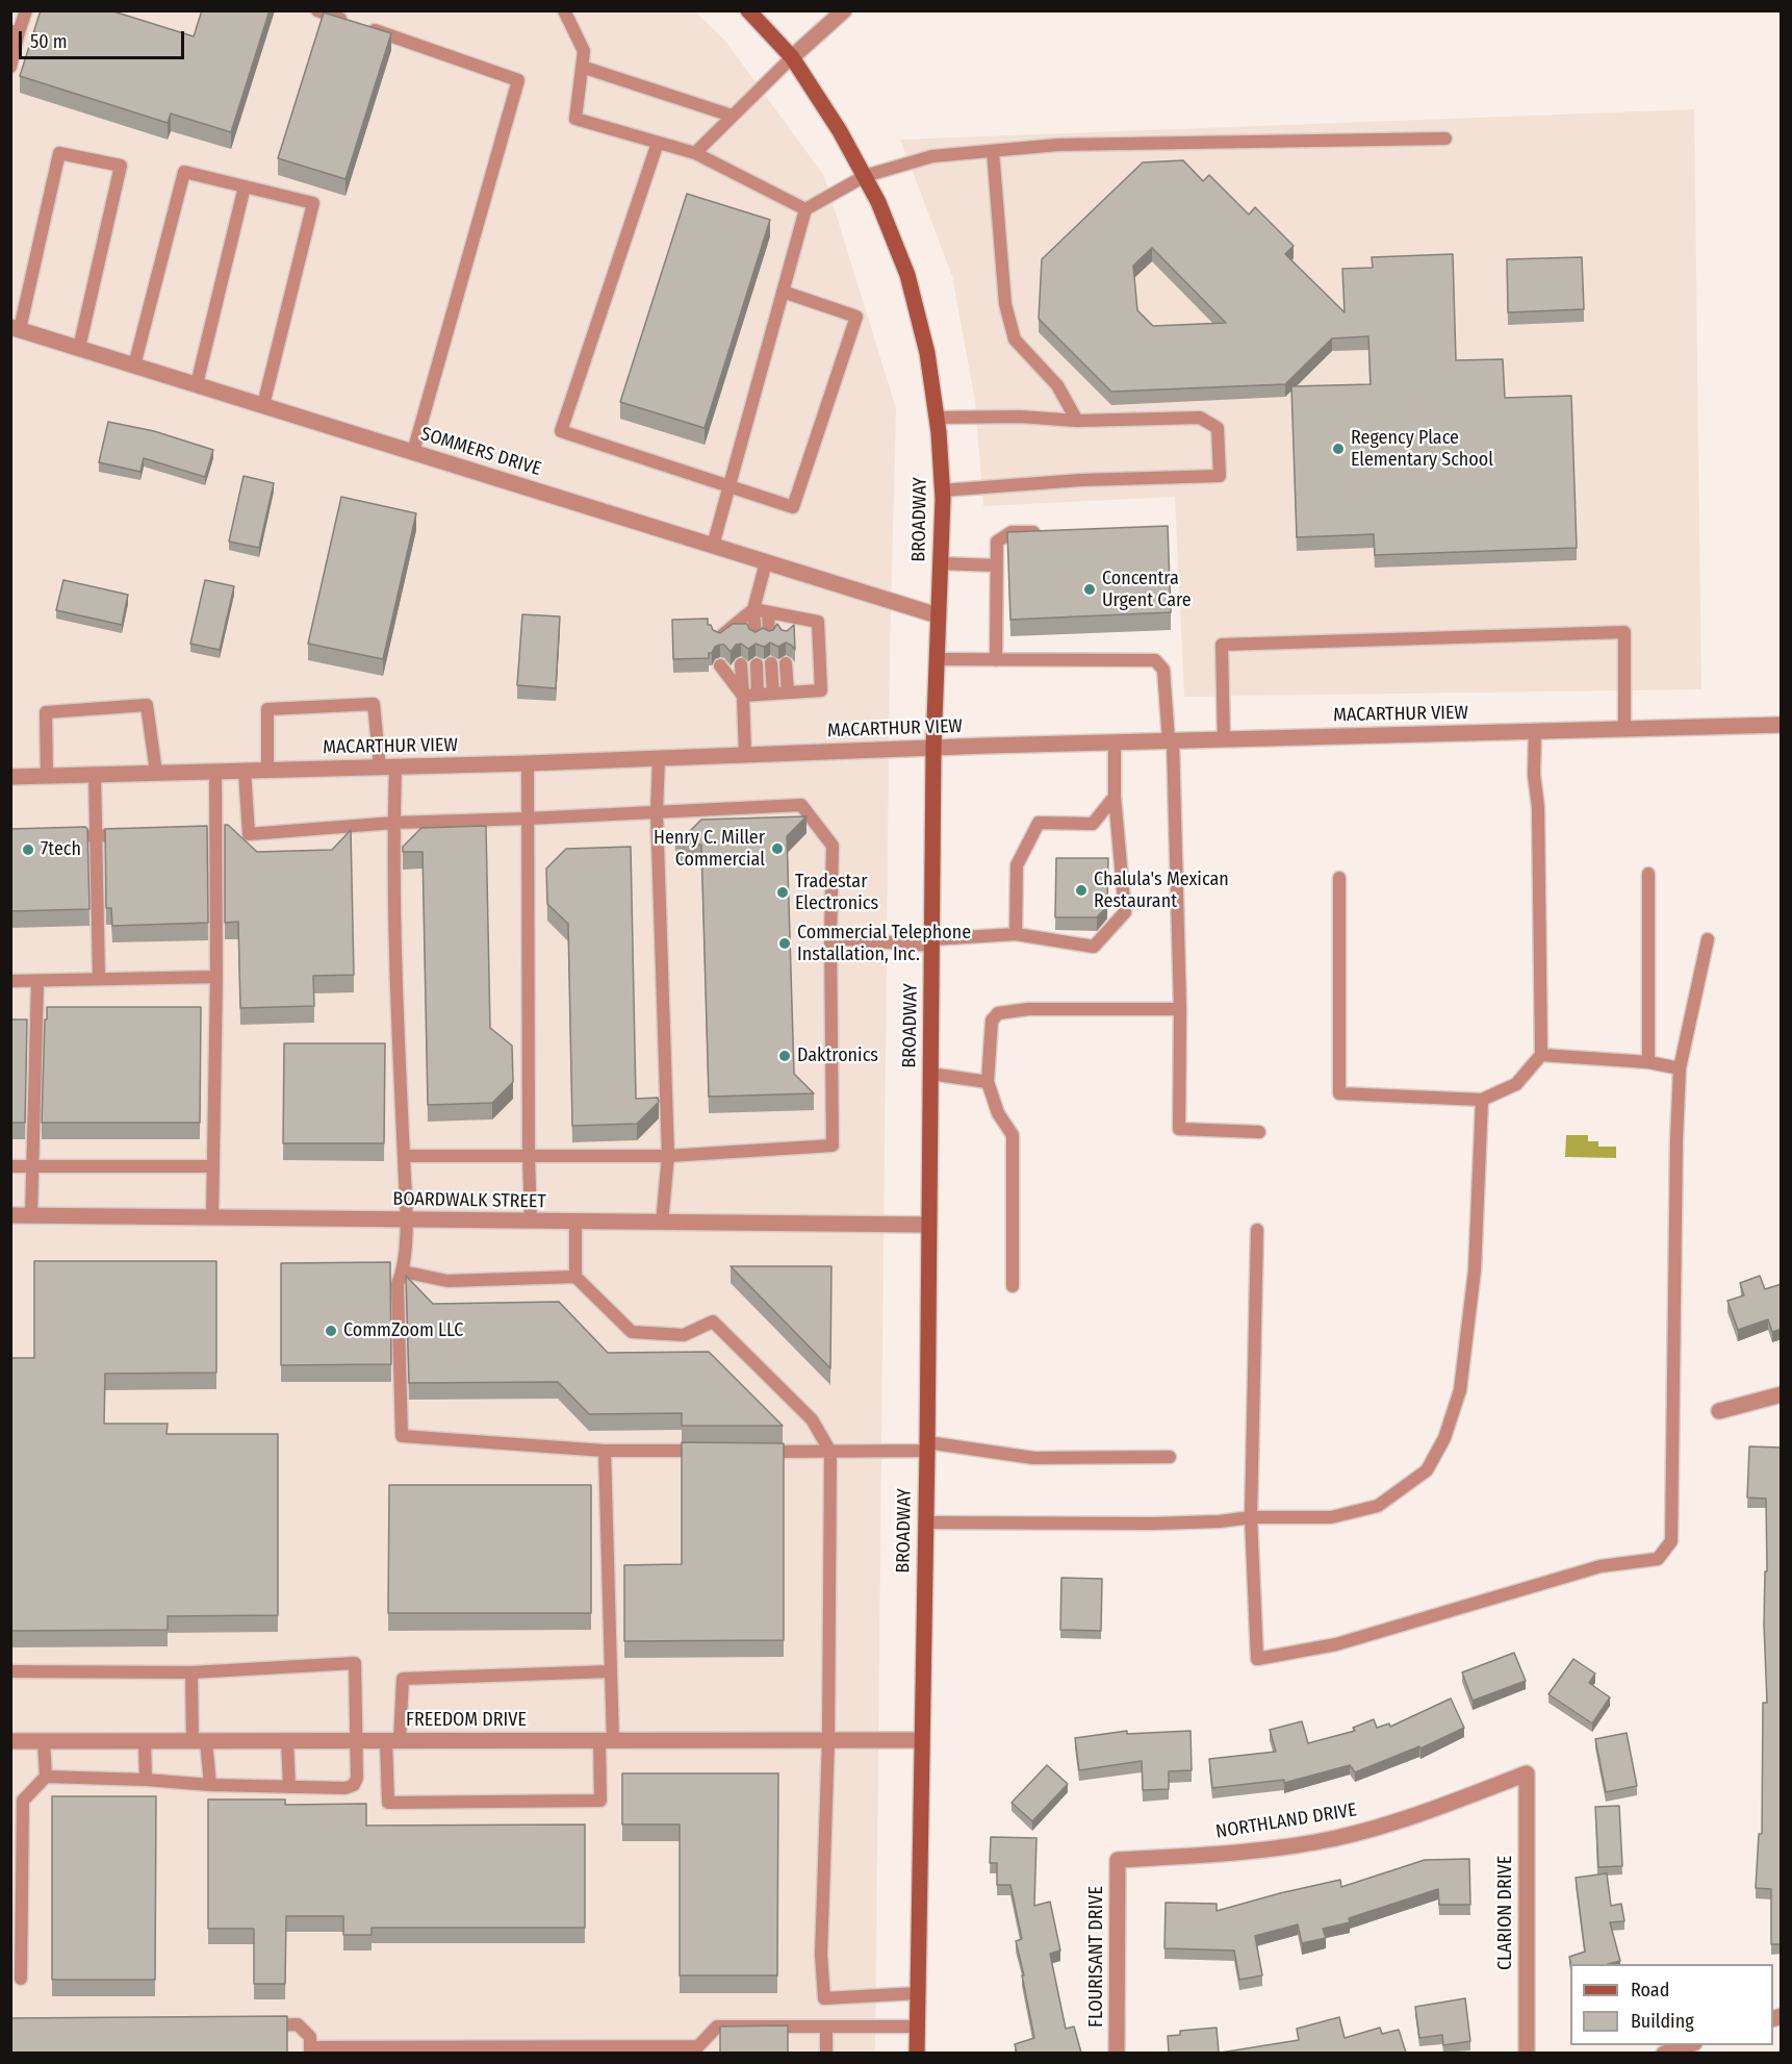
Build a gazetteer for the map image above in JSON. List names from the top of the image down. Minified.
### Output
{"streets":{"main road":["BROADWAY"],"street":["SOMMERS DRIVE","MACARTHUR VIEW","BOARDWALK STREET","FREEDOM DRIVE","NORTHLAND DRIVE","CLARION DRIVE","FLOURISANT DRIVE"]},"crossings":[["SOMMERS DRIVE","BROADWAY"],["BROADWAY","MACARTHUR VIEW"],["BROADWAY","BOARDWALK STREET"],["BROADWAY","FREEDOM DRIVE"],["NORTHLAND DRIVE","CLARION DRIVE"],["NORTHLAND DRIVE","FLOURISANT DRIVE"]],"places":["Regency Place Elementary School","Concentra Urgent Care","Henry C. Miller Commercial","7tech","Chalula's Mexican Restaurant","Tradestar Electronics","Commercial Telephone Installation, Inc.","Daktronics","CommZoom LLC"],"legend":["Road","Building"],"scale_bar":"50 m"}
